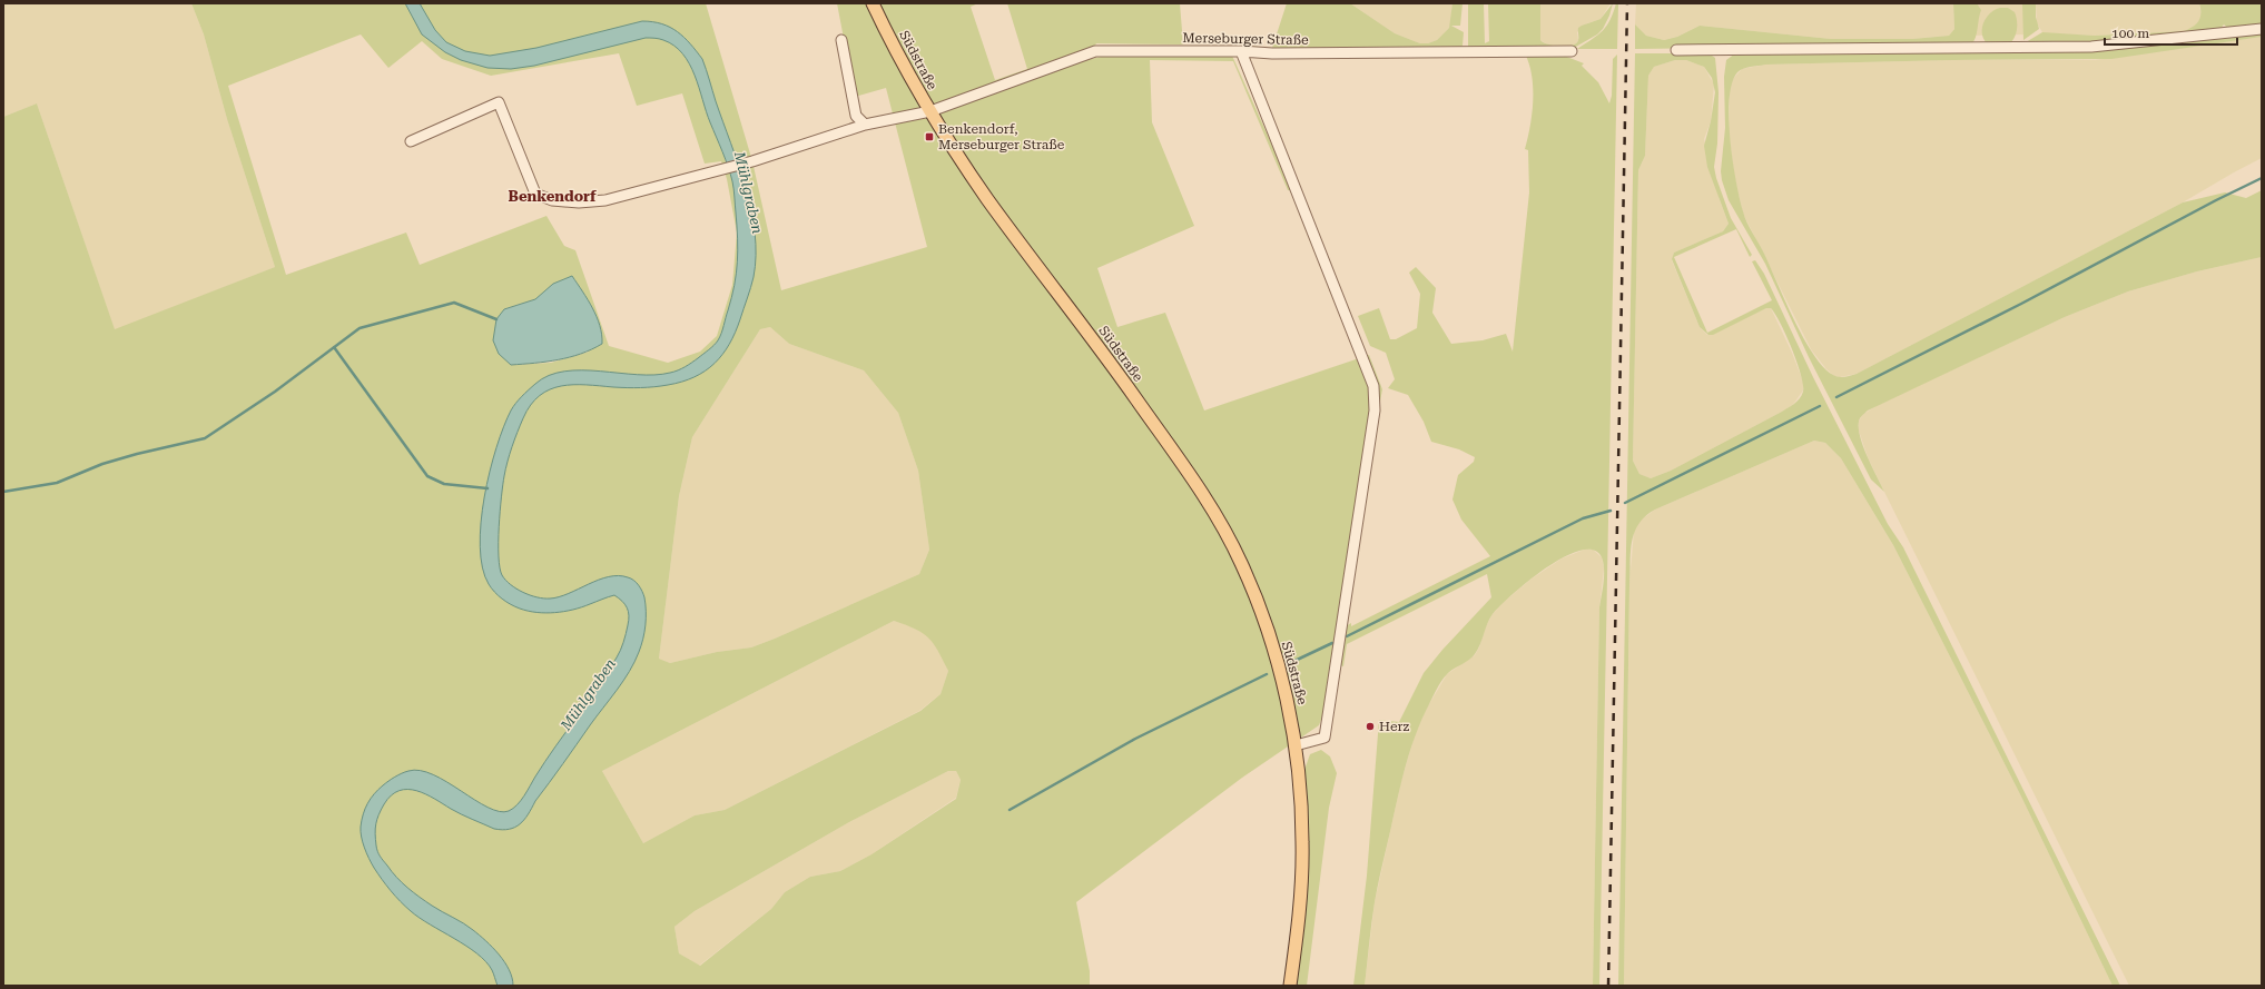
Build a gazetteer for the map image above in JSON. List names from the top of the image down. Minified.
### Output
{"streets":{"main road":["Südstraße"],"street":["Merseburger Straße"]},"crossings":[["Merseburger Straße","Südstraße"]],"districts":["Benkendorf"],"water":["Mühlgraben"],"places":{"transit":["Benkendorf, Merseburger Straße"],"other":["Herz"]},"scale_bar":"100 m"}
